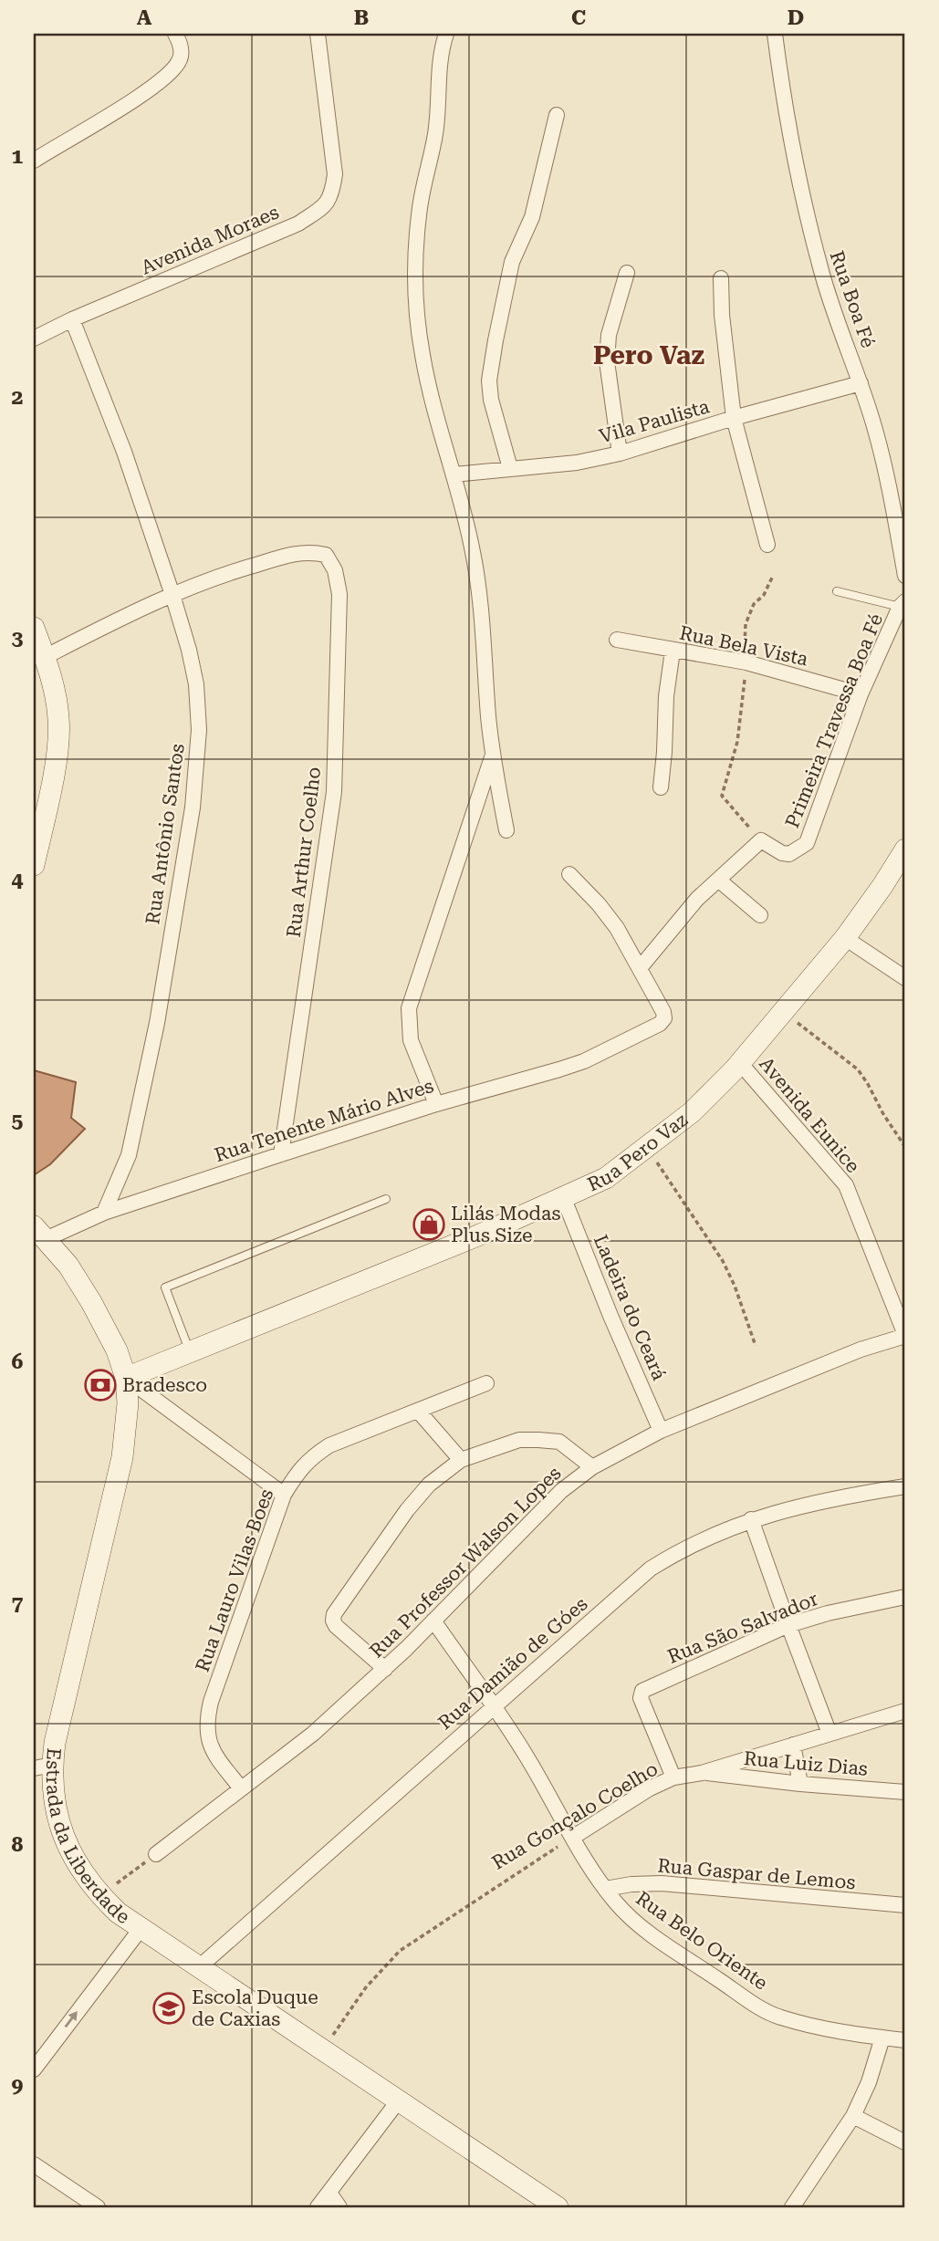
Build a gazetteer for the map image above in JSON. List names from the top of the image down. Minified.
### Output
{"streets":{"main road":["Rua Pero Vaz","Estrada da Liberdade"],"street":["Avenida Moraes","Rua Boa Fé","Vila Paulista","Rua Bela Vista","Primeira Travessa Boa Fé","Rua Antônio Santos","Rua Arthur Coelho","Avenida Eunice","Rua Tenente Mário Alves","Ladeira do Ceará","Rua Professor Walson Lopes","Rua Lauro Vilas Boes","Rua São Salvador","Rua Damião de Góes","Rua Luiz Dias","Rua Gonçalo Coelho","Rua Gaspar de Lemos","Rua Belo Oriente"]},"crossings":[["Avenida Moraes","Rua Antônio Santos"],["Rua Boa Fé","Vila Paulista"],["Rua Bela Vista","Primeira Travessa Boa Fé"],["Rua Antônio Santos","Rua Arthur Coelho"],["Rua Antônio Santos","Rua Tenente Mário Alves"],["Rua Arthur Coelho","Rua Tenente Mário Alves"],["Avenida Eunice","Rua Pero Vaz"],["Avenida Eunice","Rua Professor Walson Lopes"],["Rua Tenente Mário Alves","Estrada da Liberdade"],["Rua Pero Vaz","Ladeira do Ceará"],["Rua Pero Vaz","Estrada da Liberdade"],["Ladeira do Ceará","Rua Professor Walson Lopes"],["Rua Professor Walson Lopes","Rua Lauro Vilas Boes"],["Rua Professor Walson Lopes","Rua Belo Oriente"],["Rua São Salvador","Rua Gonçalo Coelho"],["Rua Damião de Góes","Estrada da Liberdade"],["Rua Damião de Góes","Rua Belo Oriente"],["Rua Luiz Dias","Rua Gonçalo Coelho"],["Rua Gonçalo Coelho","Estrada da Liberdade"],["Rua Gonçalo Coelho","Rua Belo Oriente"],["Rua Gaspar de Lemos","Rua Belo Oriente"]],"districts":["Pero Vaz"],"places":{"shop":["Lilás Modas Plus Size"],"bank":["Bradesco"],"school or university":["Escola Duque de Caxias"]},"grid":{"columns":["A","B","C","D"],"rows":["1","2","3","4","5","6","7","8","9"]}}
